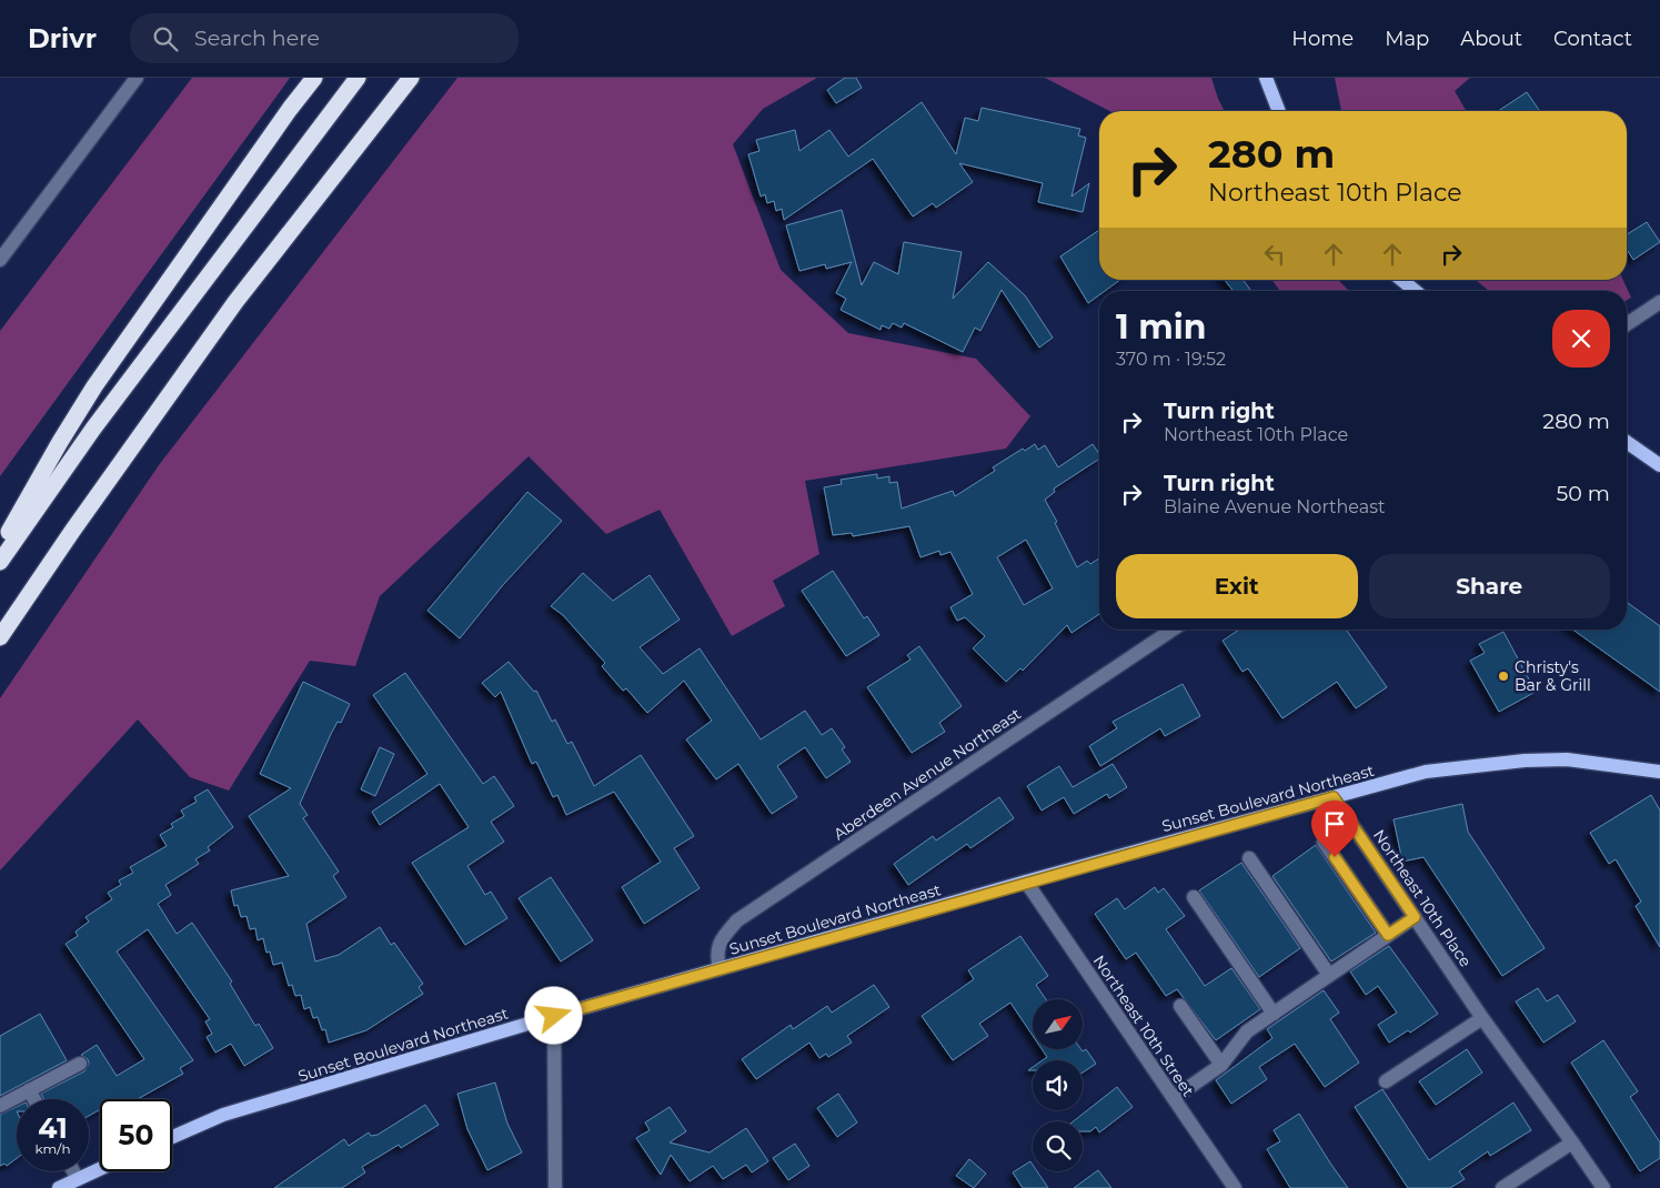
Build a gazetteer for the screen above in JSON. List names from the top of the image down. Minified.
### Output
{"streets":{"main road":["Sunset Boulevard Northeast"],"street":["Aberdeen Avenue Northeast","Northeast 10th Place","Northeast 10th Street"]},"crossings":[["Aberdeen Avenue Northeast","Sunset Boulevard Northeast"],["Sunset Boulevard Northeast","Northeast 10th Place"],["Sunset Boulevard Northeast","Northeast 10th Street"]],"places":["Christy's Bar & Grill"],"north":"top right","page":{"header":"Drivr","search":"Search here","nav":["Home","Map","About","Contact"],"turn":["280 m","Northeast 10th Place"],"heading":["1 min","370 m · 19:52"],"list":[{"name":"Turn right","note":"Northeast 10th Place","value":"280 m"},{"name":"Turn right","note":"Blaine Avenue Northeast","value":"50 m"}],"buttons":["Exit","Share"],"speed":"41 km/h","limit":"50"}}
